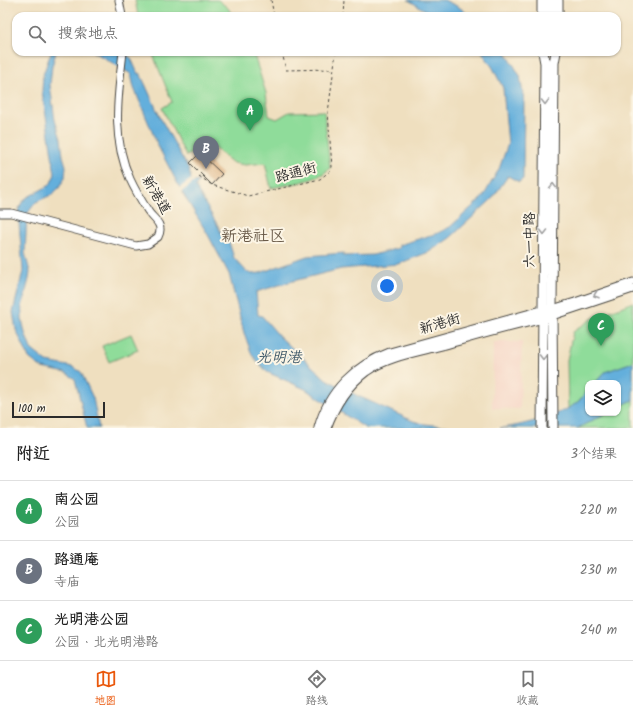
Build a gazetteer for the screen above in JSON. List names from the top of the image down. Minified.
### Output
{"streets":{"main road":["六一中路","新港街"],"street":["新港道"],"path":["路通街"]},"crossings":[["六一中路","新港街"]],"districts":["新港社区"],"water":["光明港"],"scale_bar":"100 m","page":{"search":"搜索地点","pins":["A","B","C"],"scale":"100 m","heading":["附近","3个结果"],"list":[{"mark":"A","name":"南公园","note":"公园","value":"220 m"},{"mark":"B","name":"路通庵","note":"寺庙","value":"230 m"},{"mark":"C","name":"光明港公园","note":"公园 · 北光明港路","value":"240 m"}],"nav":["地图","路线","收藏"]}}
